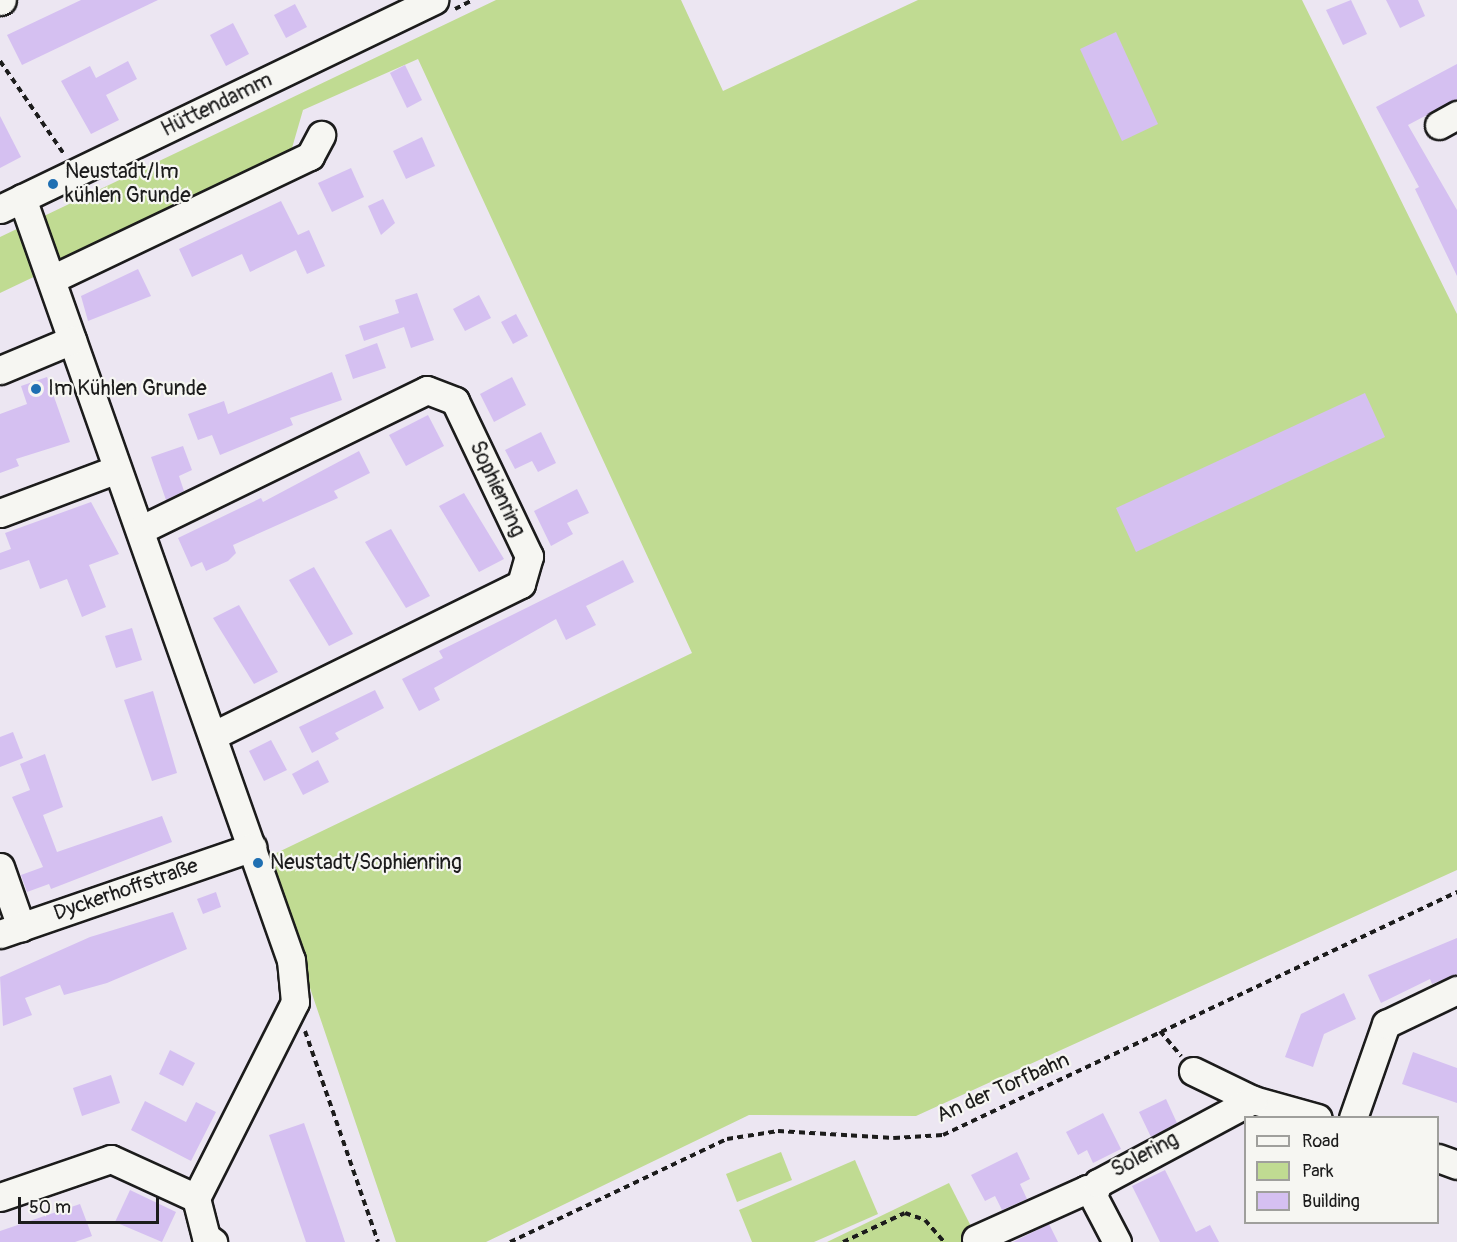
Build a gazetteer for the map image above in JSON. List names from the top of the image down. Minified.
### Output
{"streets":{"street":["Hüttendamm","Sophienring","Dyckerhoffstraße","Solering"],"path":["An der Torfbahn"]},"places":["Neustadt/Im kühlen Grunde","Im Kühlen Grunde","Neustadt/Sophienring"],"legend":["Road","Park","Building"],"scale_bar":"50 m"}
